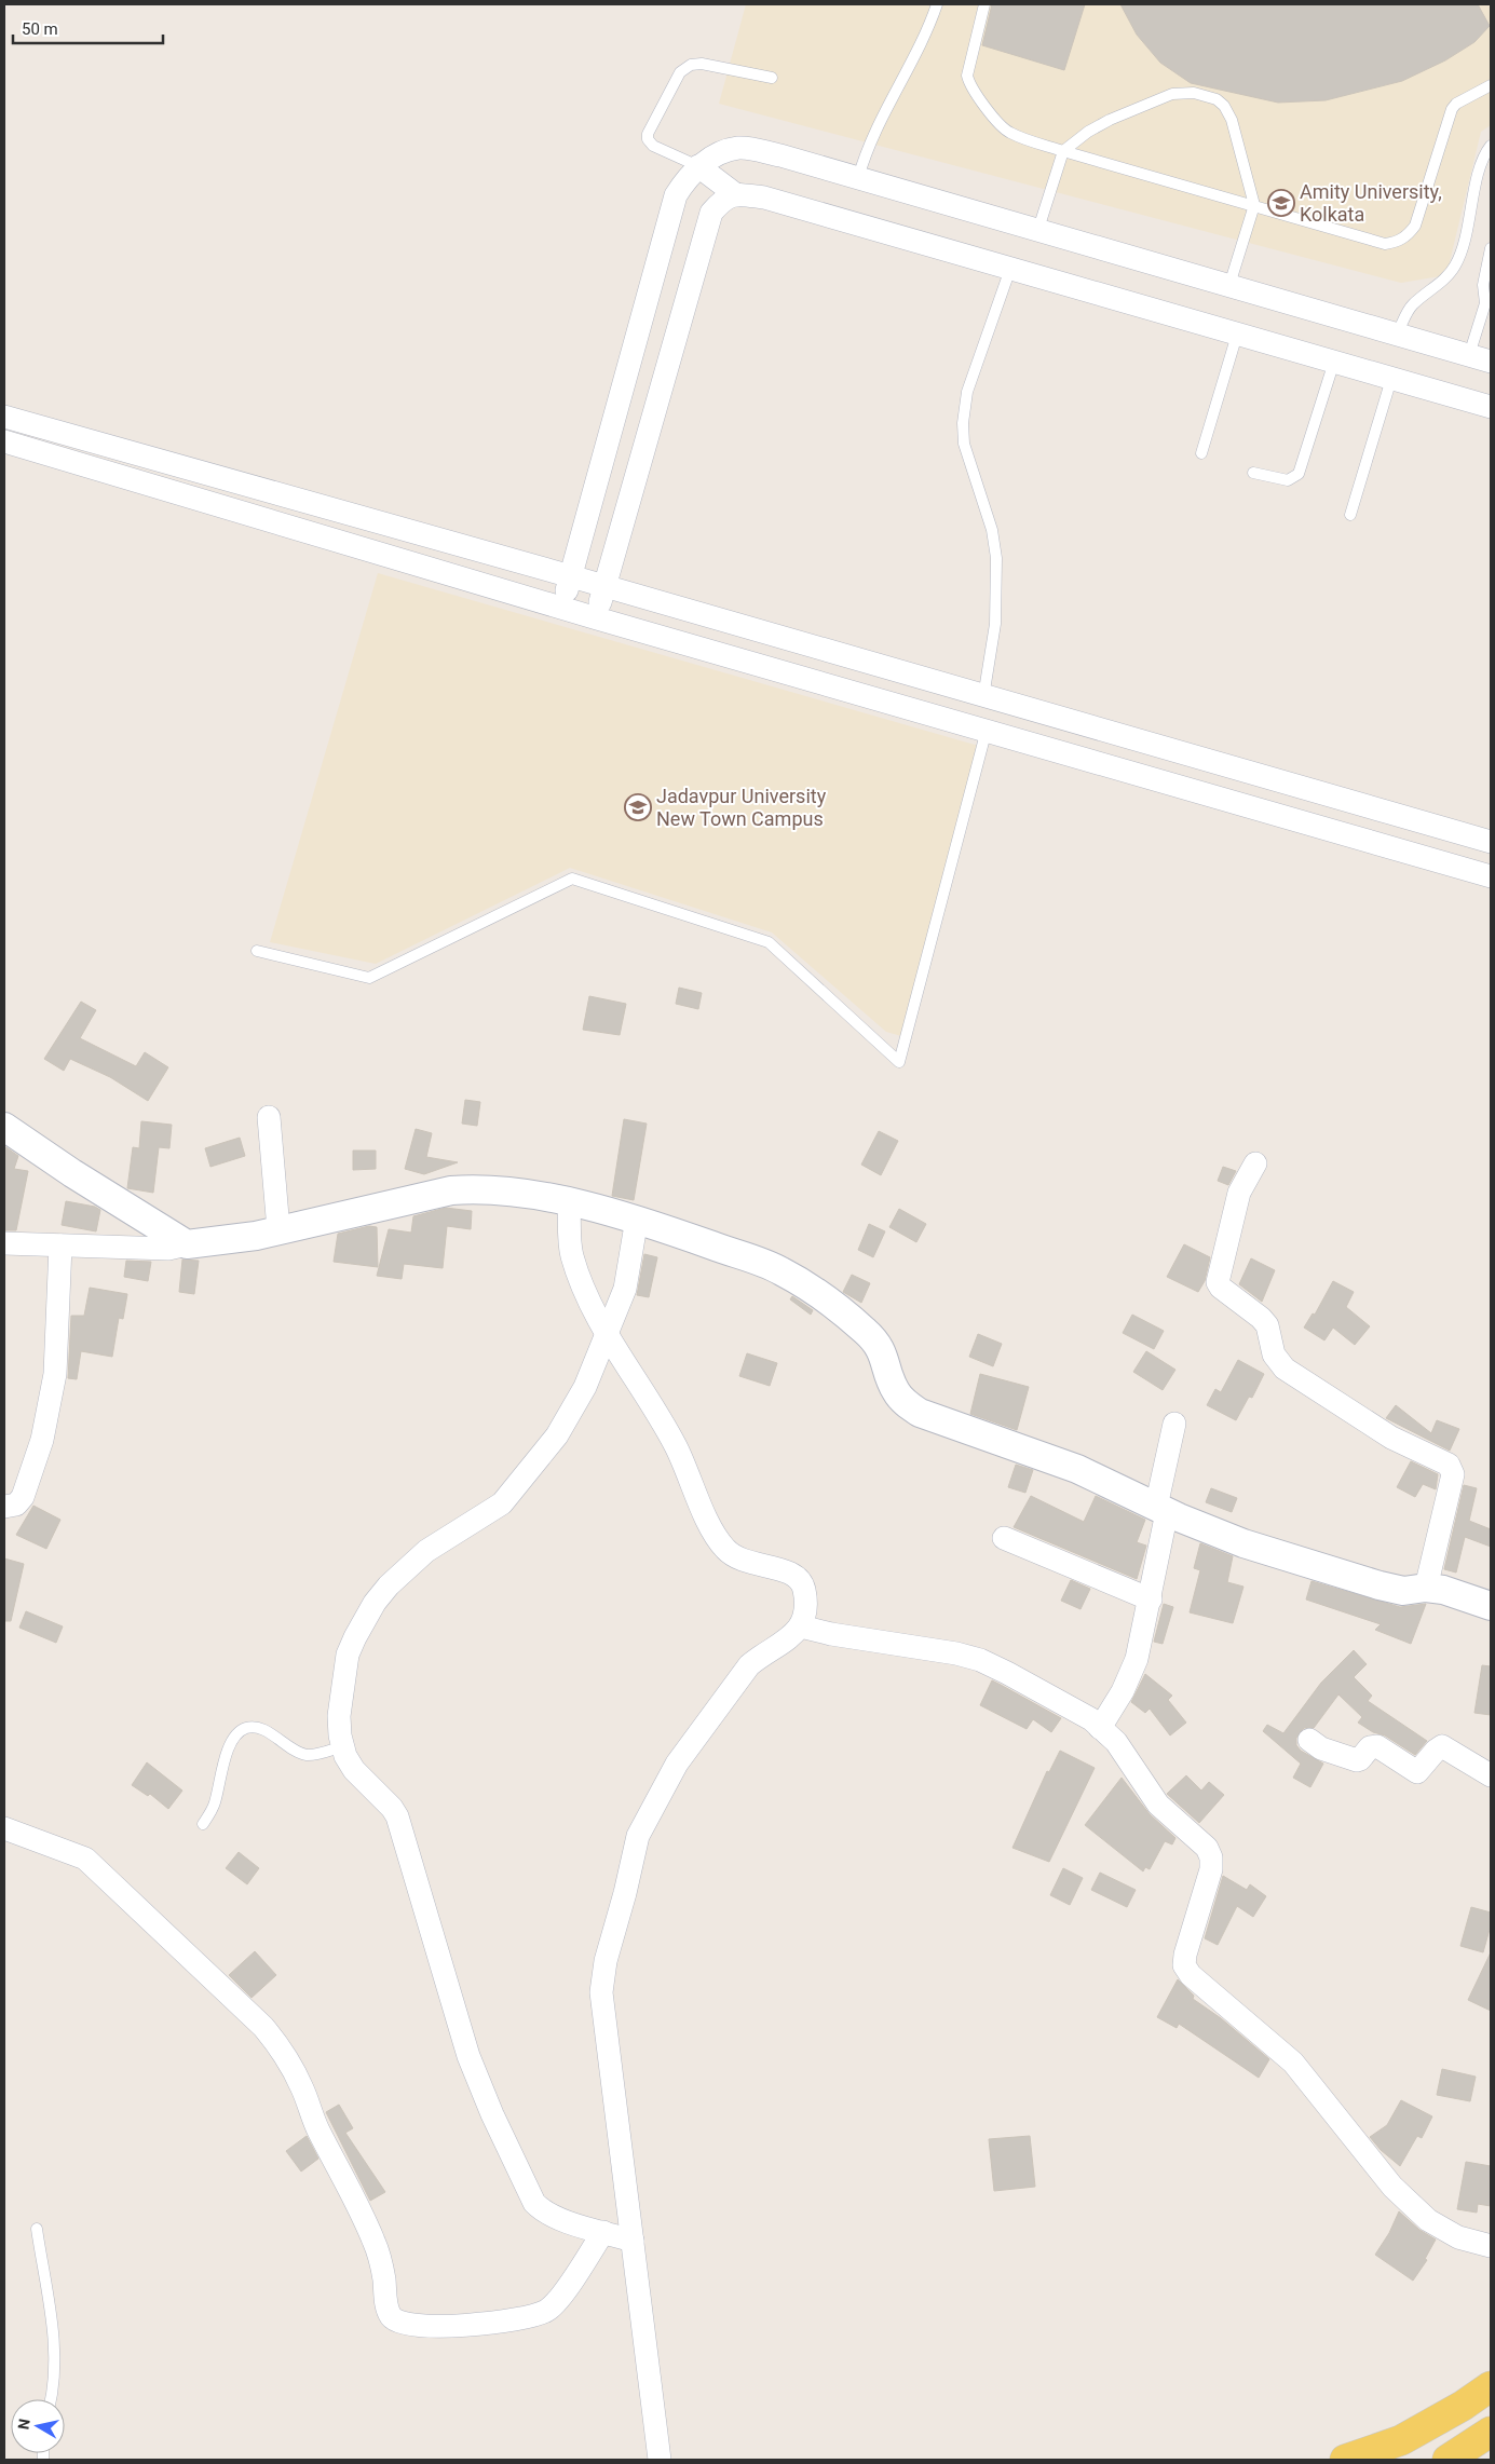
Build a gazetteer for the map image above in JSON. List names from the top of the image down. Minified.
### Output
{"places":{"school or university":["Amity University, Kolkata","Jadavpur University New Town Campus"]},"scale_bar":"50 m","north":"left"}
